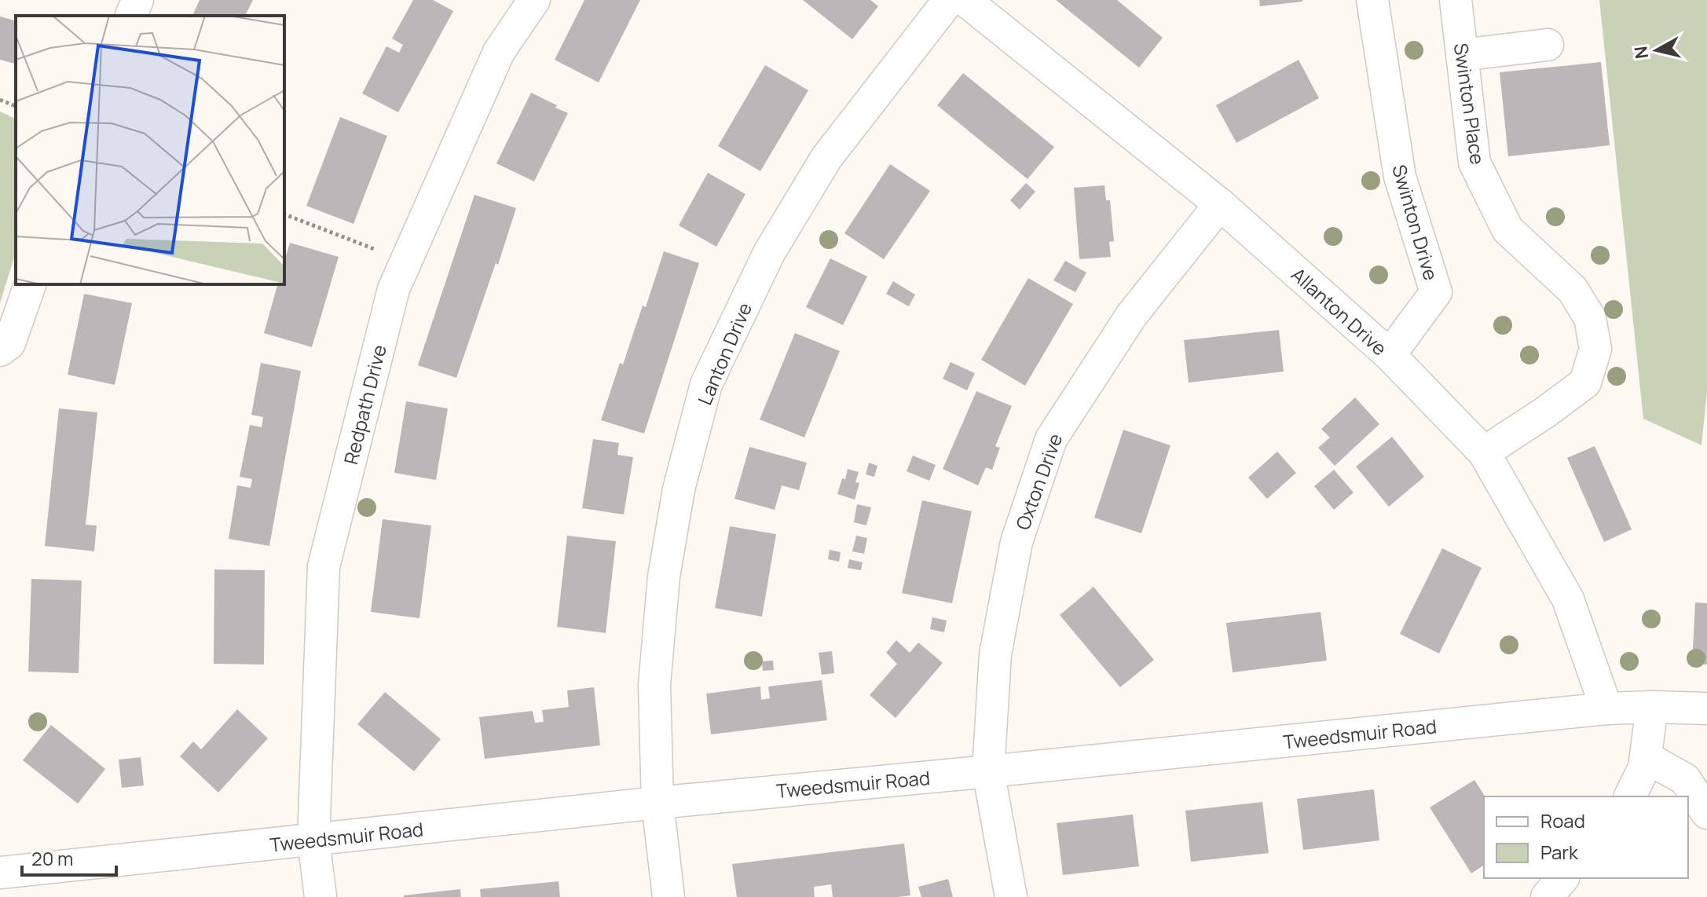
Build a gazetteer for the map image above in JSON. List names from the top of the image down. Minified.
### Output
{"streets":{"street":["Swinton Place","Swinton Drive","Allanton Drive","Lanton Drive","Redpath Drive","Oxton Drive","Tweedsmuir Road"]},"crossings":[["Swinton Place","Allanton Drive"],["Swinton Drive","Allanton Drive"],["Allanton Drive","Oxton Drive"],["Allanton Drive","Tweedsmuir Road"],["Lanton Drive","Tweedsmuir Road"],["Redpath Drive","Tweedsmuir Road"],["Oxton Drive","Tweedsmuir Road"]],"legend":["Road","Park"],"scale_bar":"20 m","north":"left"}
